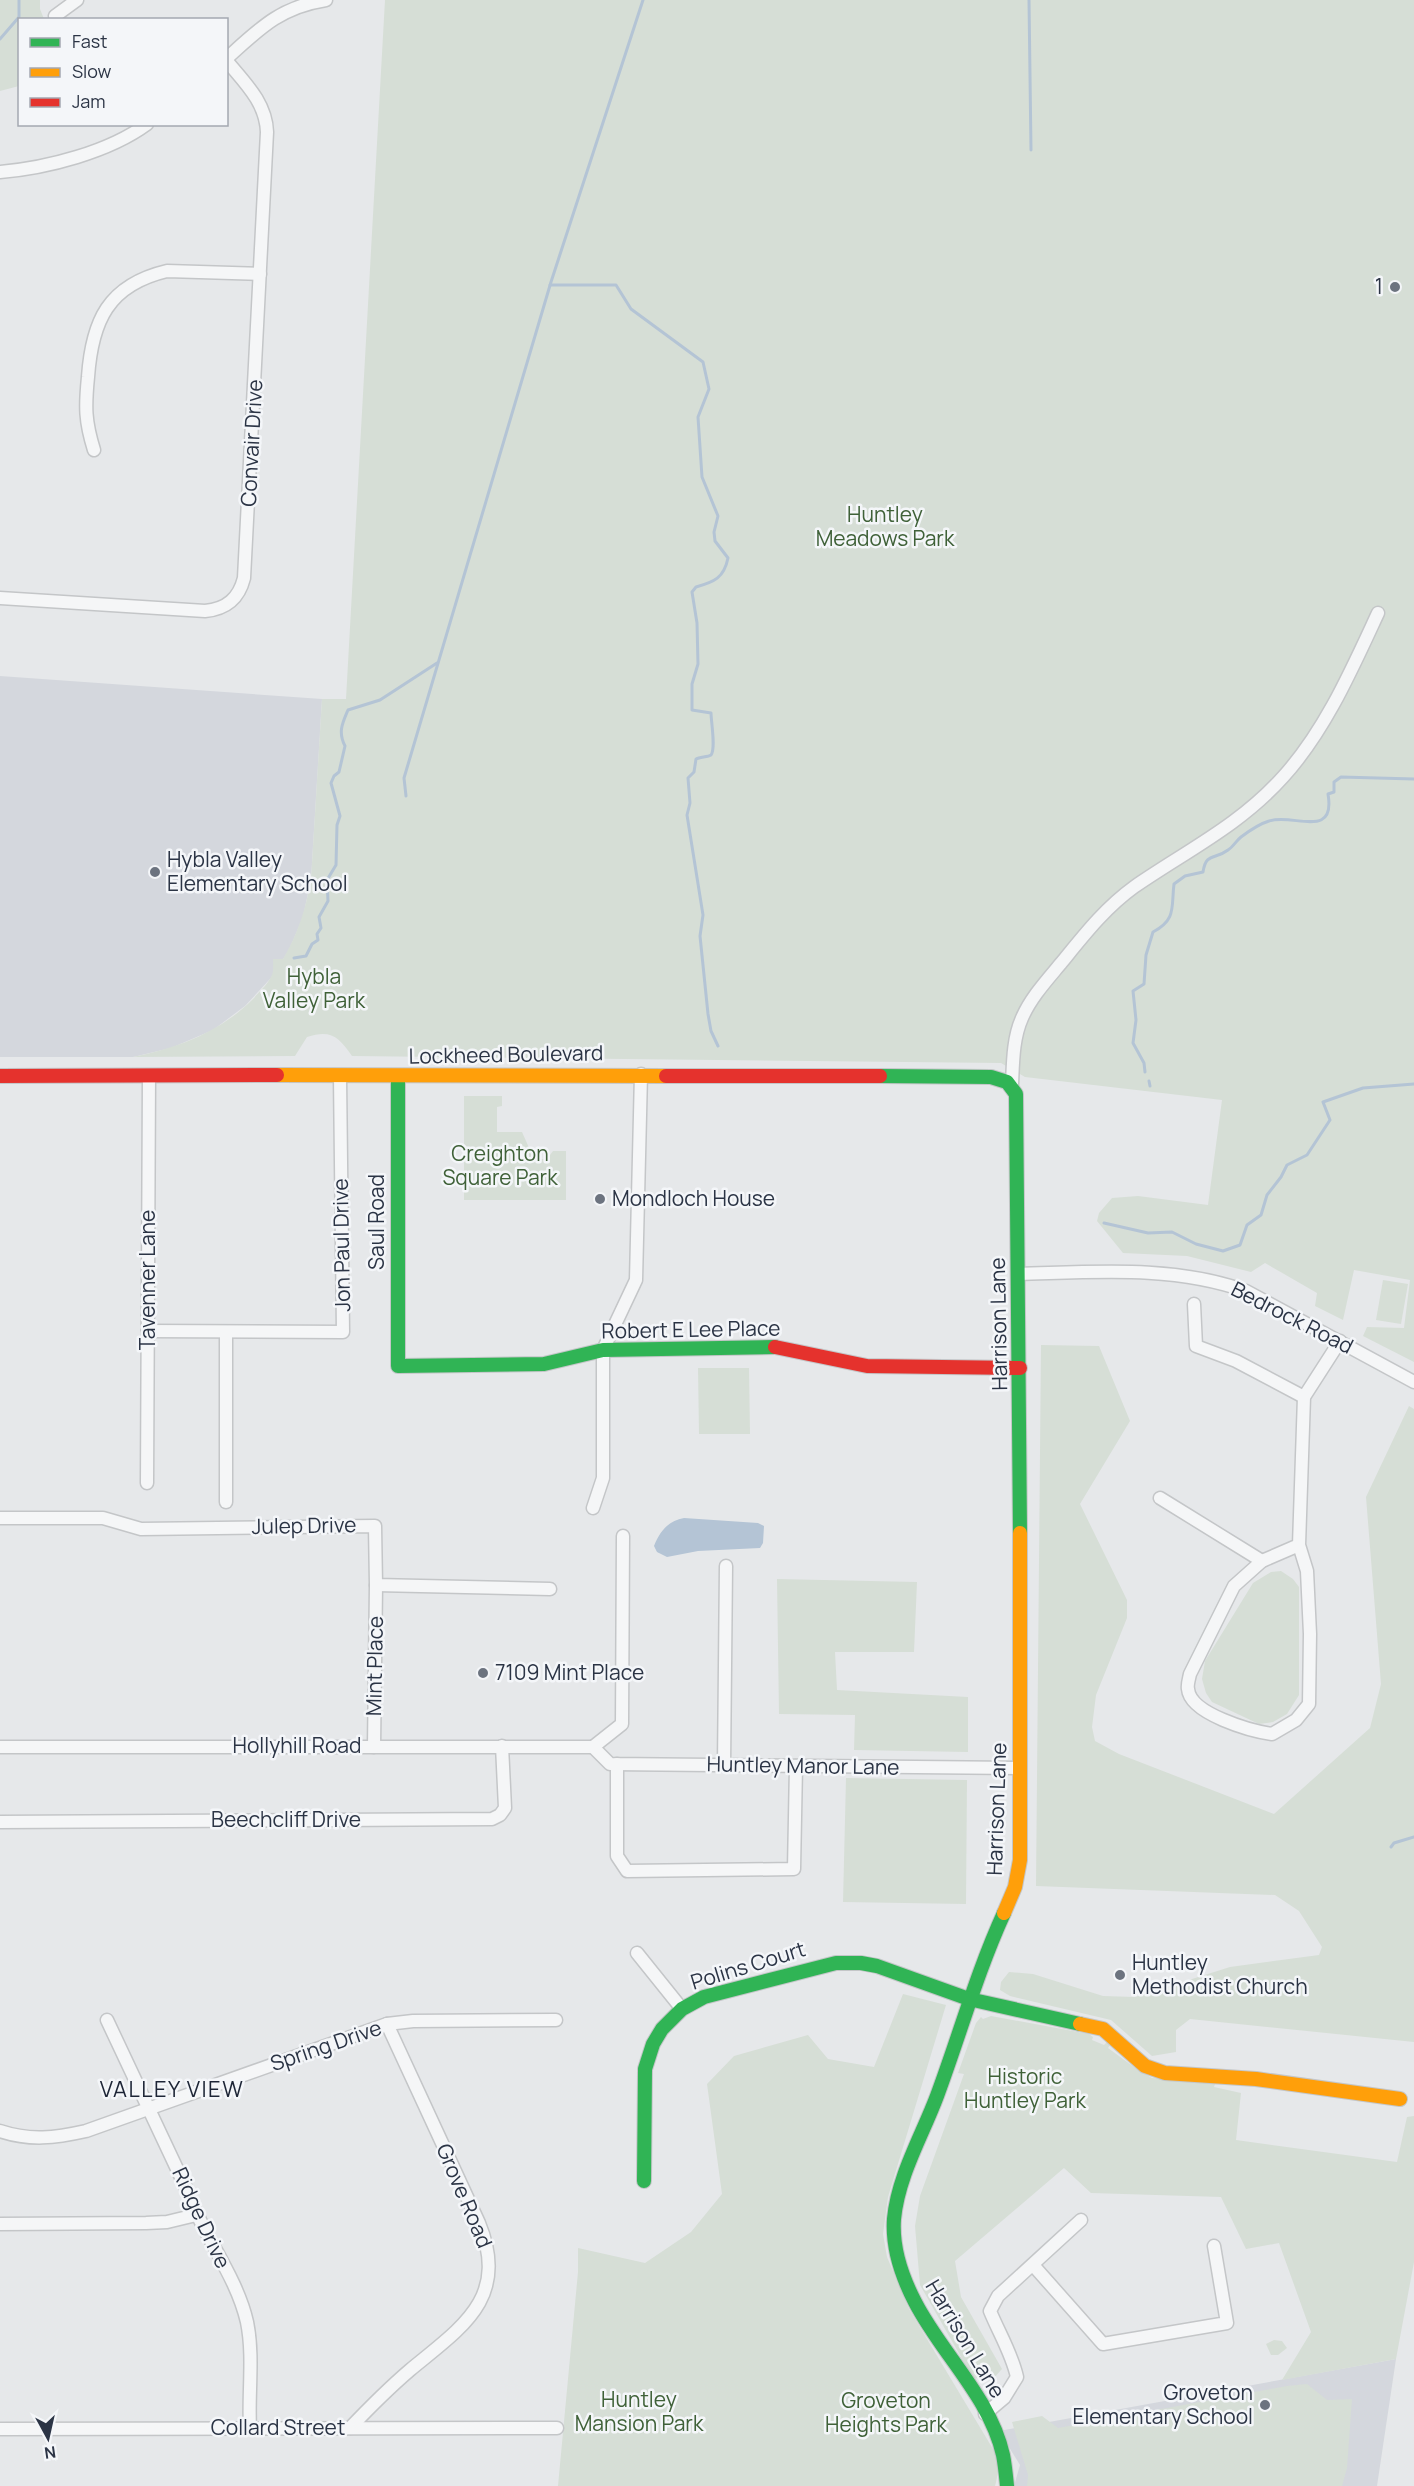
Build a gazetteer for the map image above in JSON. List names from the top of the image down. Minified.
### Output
{"streets":{"street":["Convair Drive","Lockheed Boulevard","Saul Road","Jon Paul Drive","Tavenner Lane","Bedrock Road","Harrison Lane","Robert E Lee Place","Julep Drive","Mint Place","Hollyhill Road","Huntley Manor Lane","Beechcliff Drive","Polins Court","Spring Drive","Grove Road","Ridge Drive","Collard Street"]},"crossings":[["Lockheed Boulevard","Saul Road"],["Lockheed Boulevard","Jon Paul Drive"],["Lockheed Boulevard","Tavenner Lane"],["Lockheed Boulevard","Harrison Lane"],["Saul Road","Robert E Lee Place"],["Jon Paul Drive","Tavenner Lane"],["Bedrock Road","Harrison Lane"],["Harrison Lane","Robert E Lee Place"],["Harrison Lane","Huntley Manor Lane"],["Harrison Lane","Polins Court"],["Julep Drive","Mint Place"],["Mint Place","Hollyhill Road"],["Hollyhill Road","Beechcliff Drive"],["Spring Drive","Grove Road"],["Spring Drive","Ridge Drive"],["Grove Road","Collard Street"],["Ridge Drive","Collard Street"]],"districts":["VALLEY VIEW"],"parks":["Huntley Meadows Park","Hybla Valley Park","Creighton Square Park","Historic Huntley Park","Huntley Mansion Park","Groveton Heights Park"],"places":["1","Hybla Valley Elementary School","Mondloch House","7109 Mint Place","Huntley Methodist Church","Groveton Elementary School"],"legend":["Fast","Slow","Jam"],"north":"bottom"}
